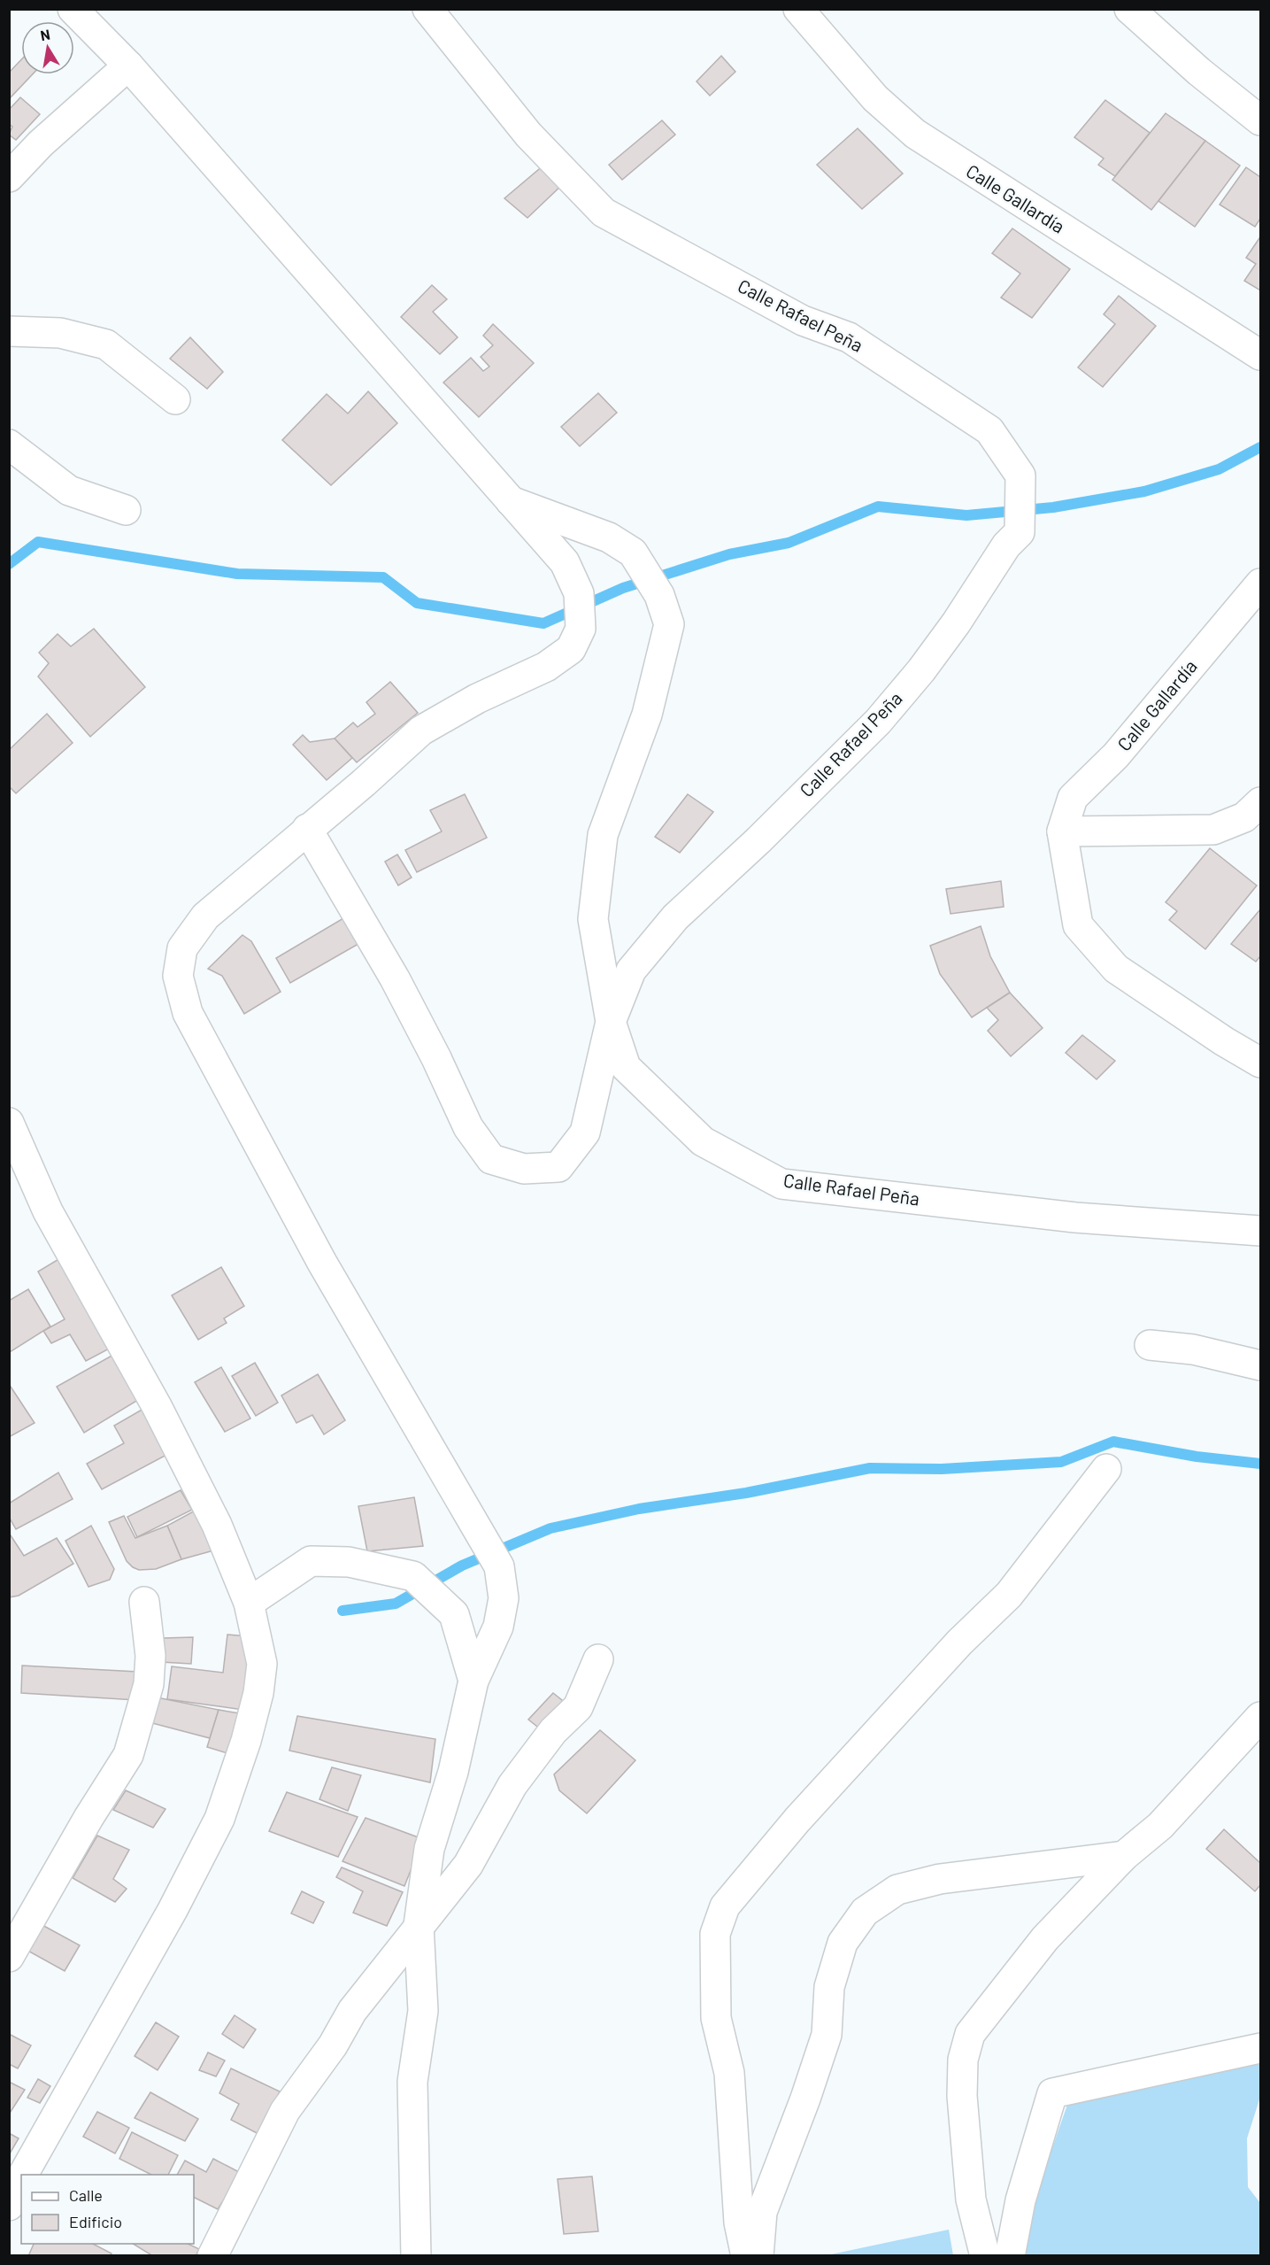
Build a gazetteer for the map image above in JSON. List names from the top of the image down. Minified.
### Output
{"streets":{"street":["Calle Gallardía","Calle Rafael Peña"]},"legend":["Calle","Edificio"],"north":"top"}
